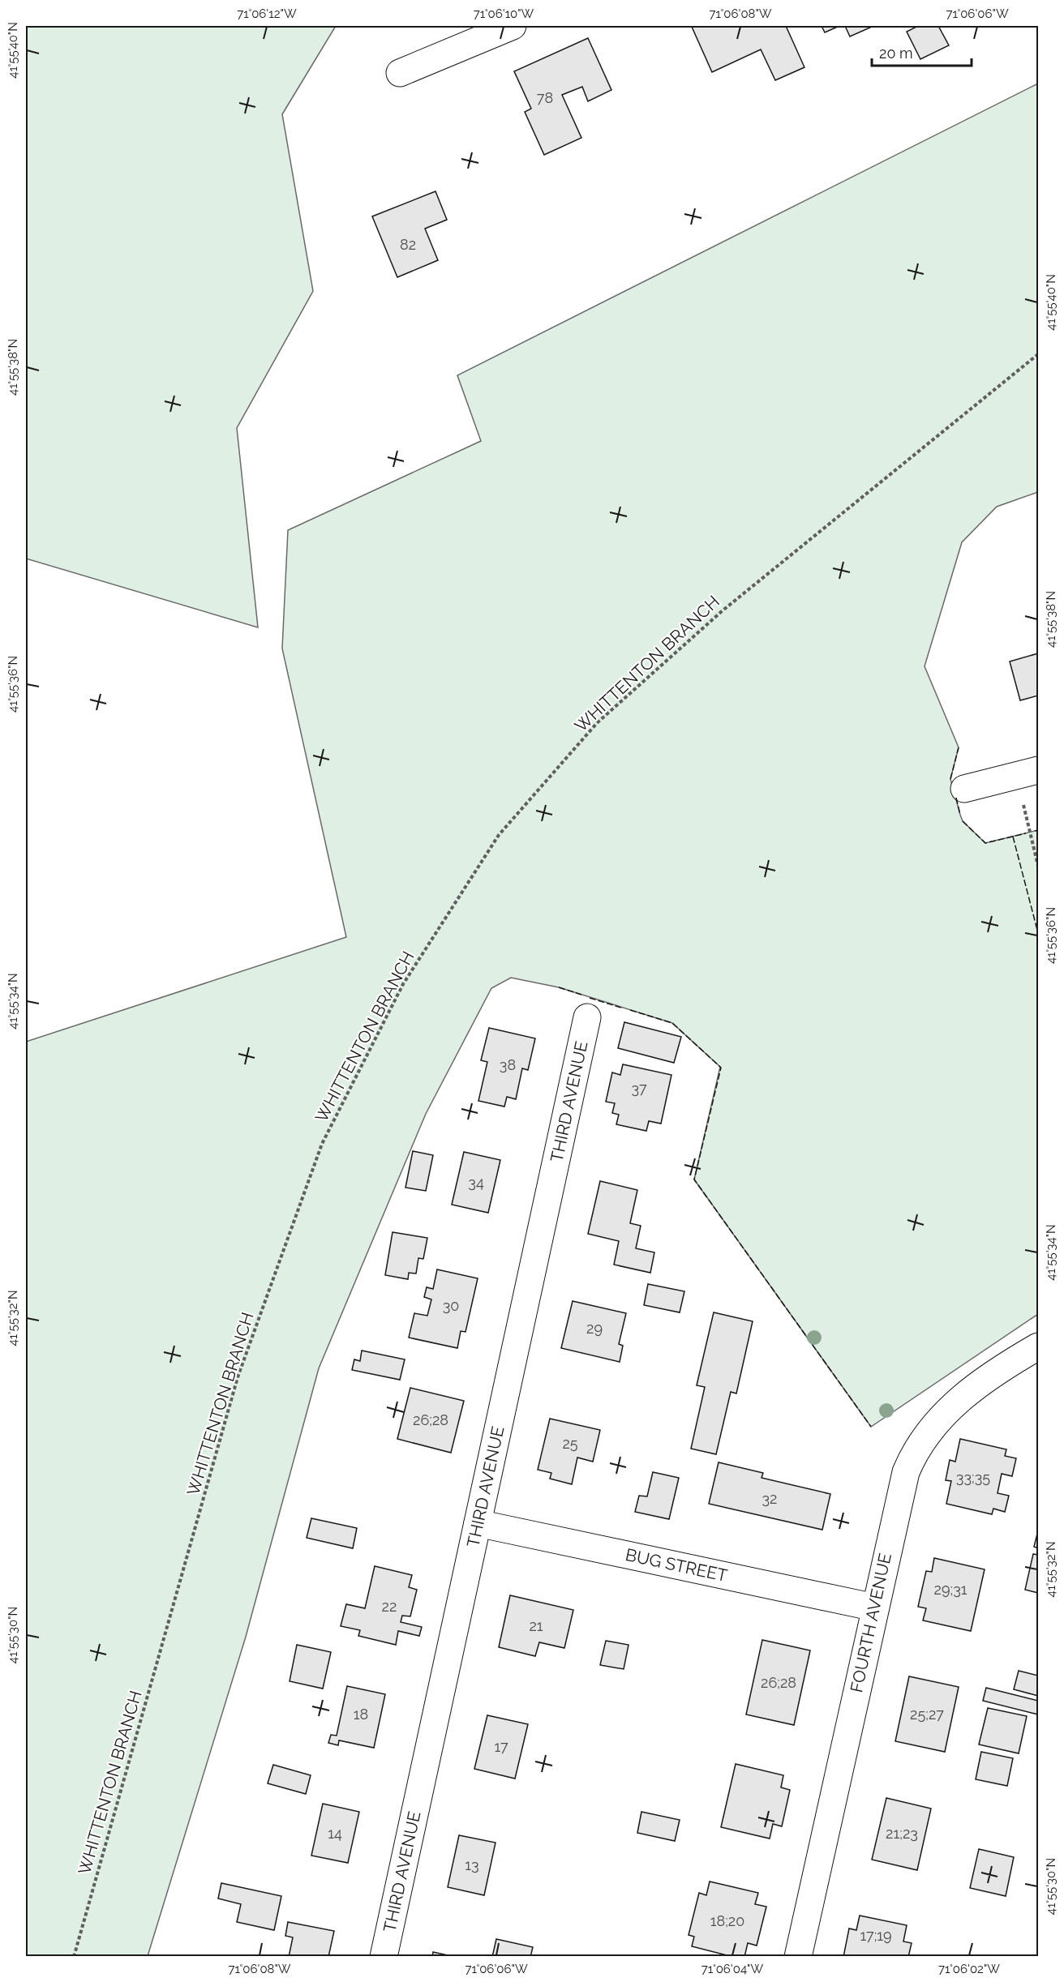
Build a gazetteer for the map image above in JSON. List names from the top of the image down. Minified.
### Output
{"streets":{"street":["THIRD AVENUE","BUG STREET","FOURTH AVENUE"],"path":["WHITTENTON BRANCH"]},"crossings":[["THIRD AVENUE","BUG STREET"],["BUG STREET","FOURTH AVENUE"]],"house_numbers":["78","82","38","37","34","30","29","26;28","25","33;35","32","29;31","22","21","26;28","18","25;27","17","14","21;23","13","18;20","17;19"],"scale_bar":"20 m","coordinates":["71°06'12\"W","71°06'10\"W","71°06'08\"W","71°06'06\"W","41°55'40\"N","41°55'38\"N","41°55'36\"N","41°55'34\"N","41°55'32\"N","41°55'30\"N","71°06'04\"W","71°06'02\"W"]}
